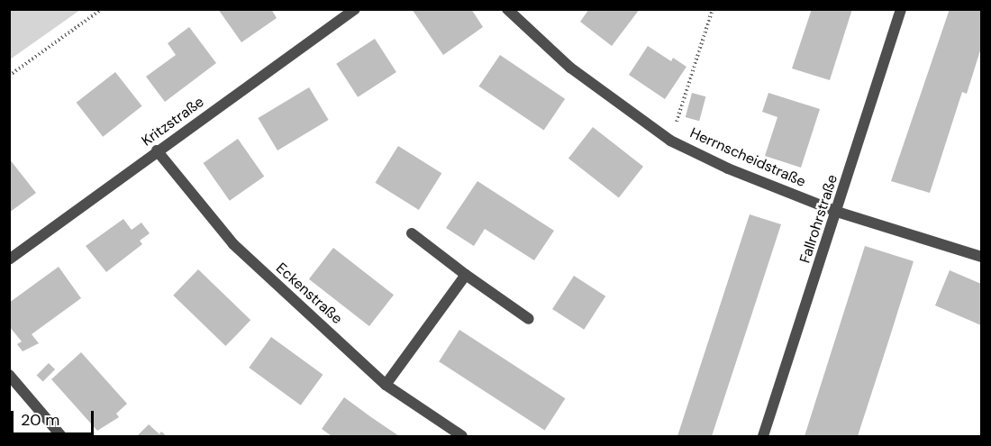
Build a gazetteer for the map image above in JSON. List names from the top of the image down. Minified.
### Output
{"streets":{"street":["Kritzstraße","Herrnscheidstraße","Fallrohrstraße","Eckenstraße"]},"crossings":[["Kritzstraße","Eckenstraße"],["Herrnscheidstraße","Fallrohrstraße"]],"scale_bar":"20 m"}
